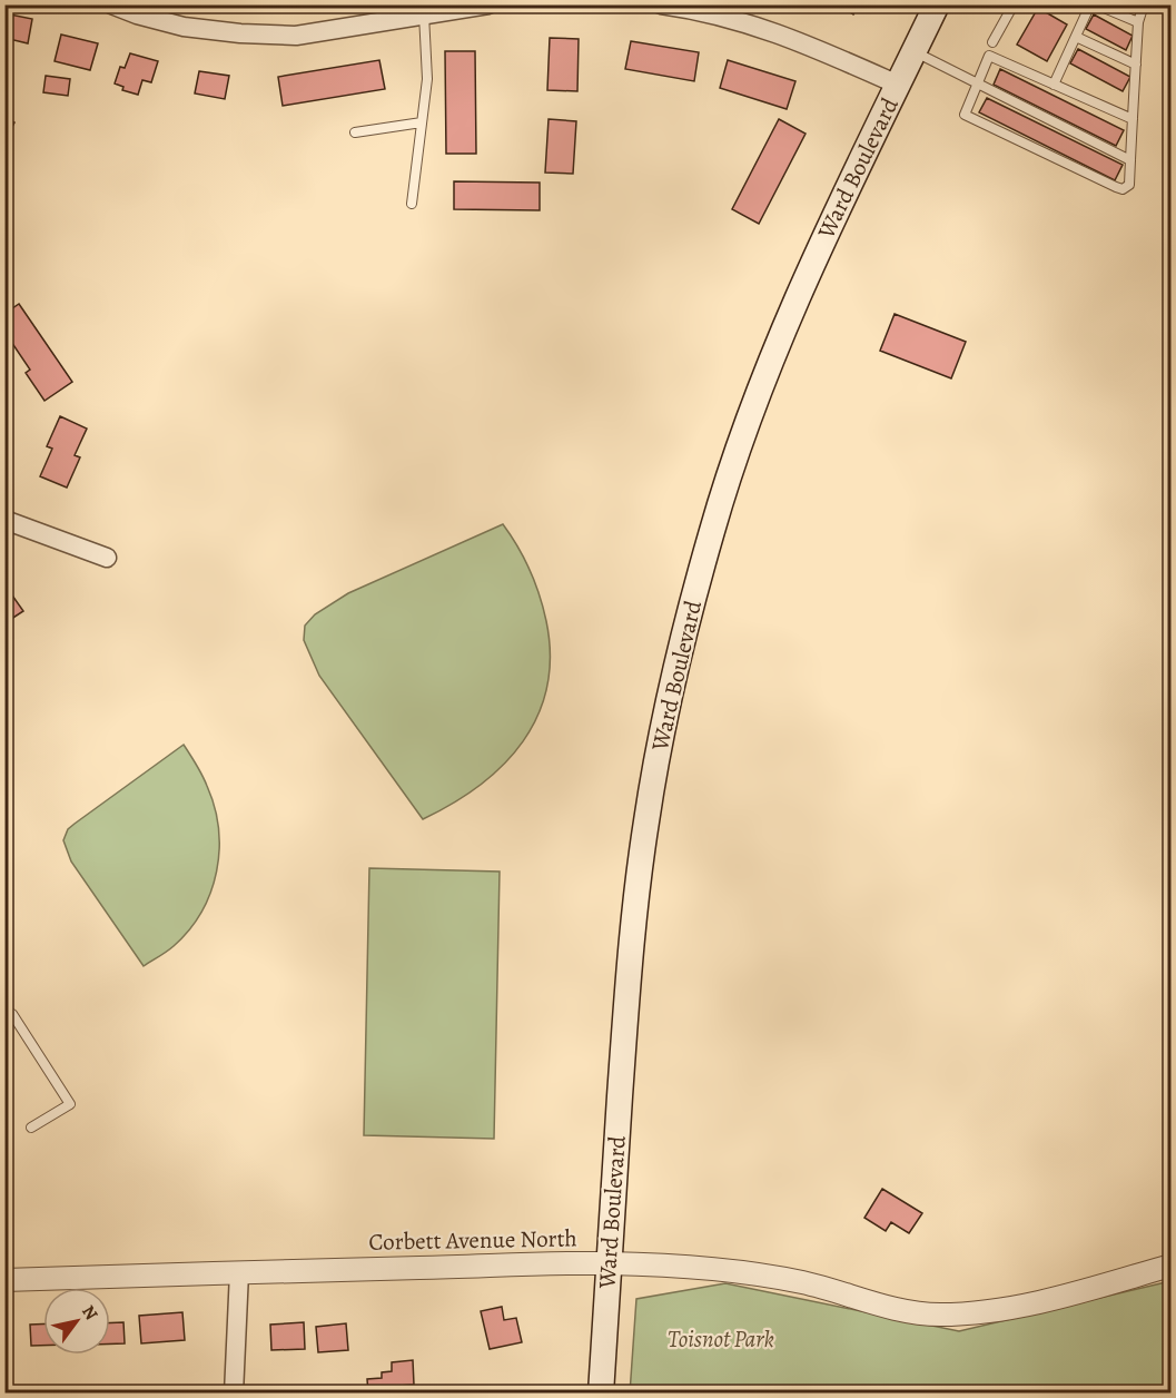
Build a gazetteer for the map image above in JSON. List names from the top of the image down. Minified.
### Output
{"streets":{"main road":["Ward Boulevard"],"street":["Corbett Avenue North"]},"crossings":[["Ward Boulevard","Corbett Avenue North"]],"parks":["Toisnot Park"],"north":"top right"}
